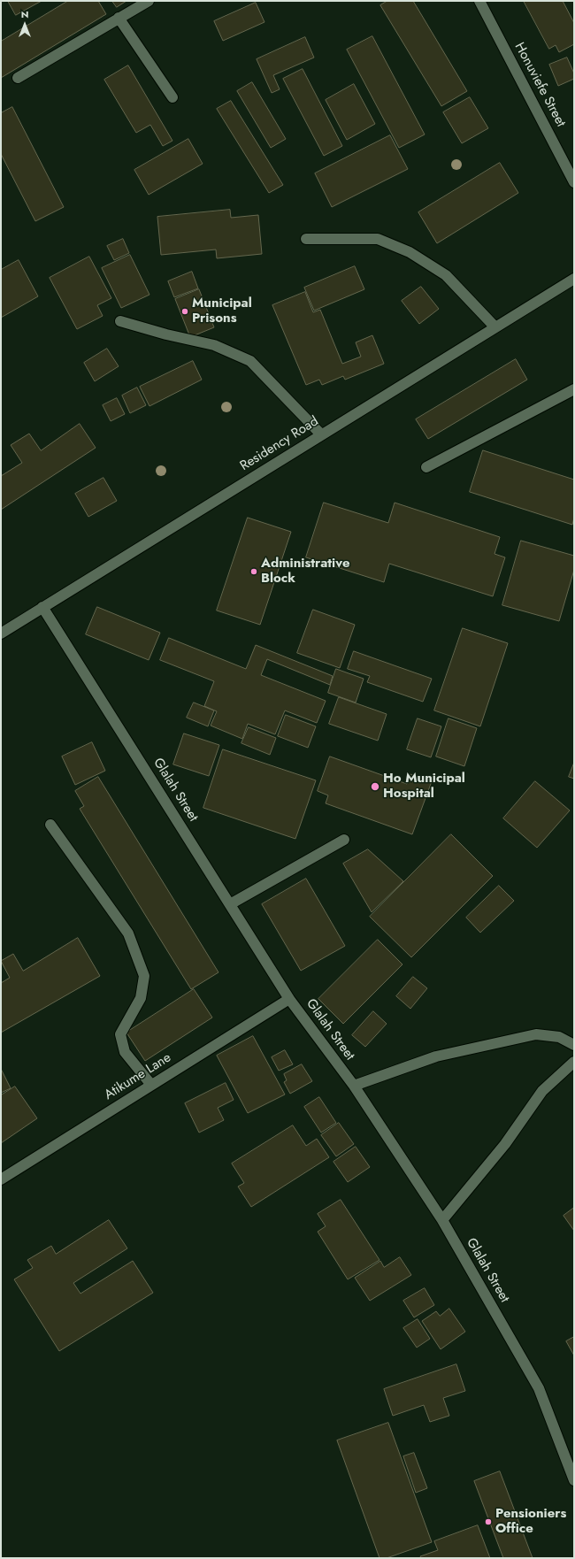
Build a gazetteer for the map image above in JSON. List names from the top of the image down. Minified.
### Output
{"streets":{"street":["Honuviefe Street","Residency Road","Glalah Street","Atikume Lane"]},"crossings":[["Residency Road","Glalah Street"],["Glalah Street","Atikume Lane"]],"places":["Municipal Prisons","Administrative Block","Ho Municipal Hospital","Pensioniers Office"],"north":"top"}
